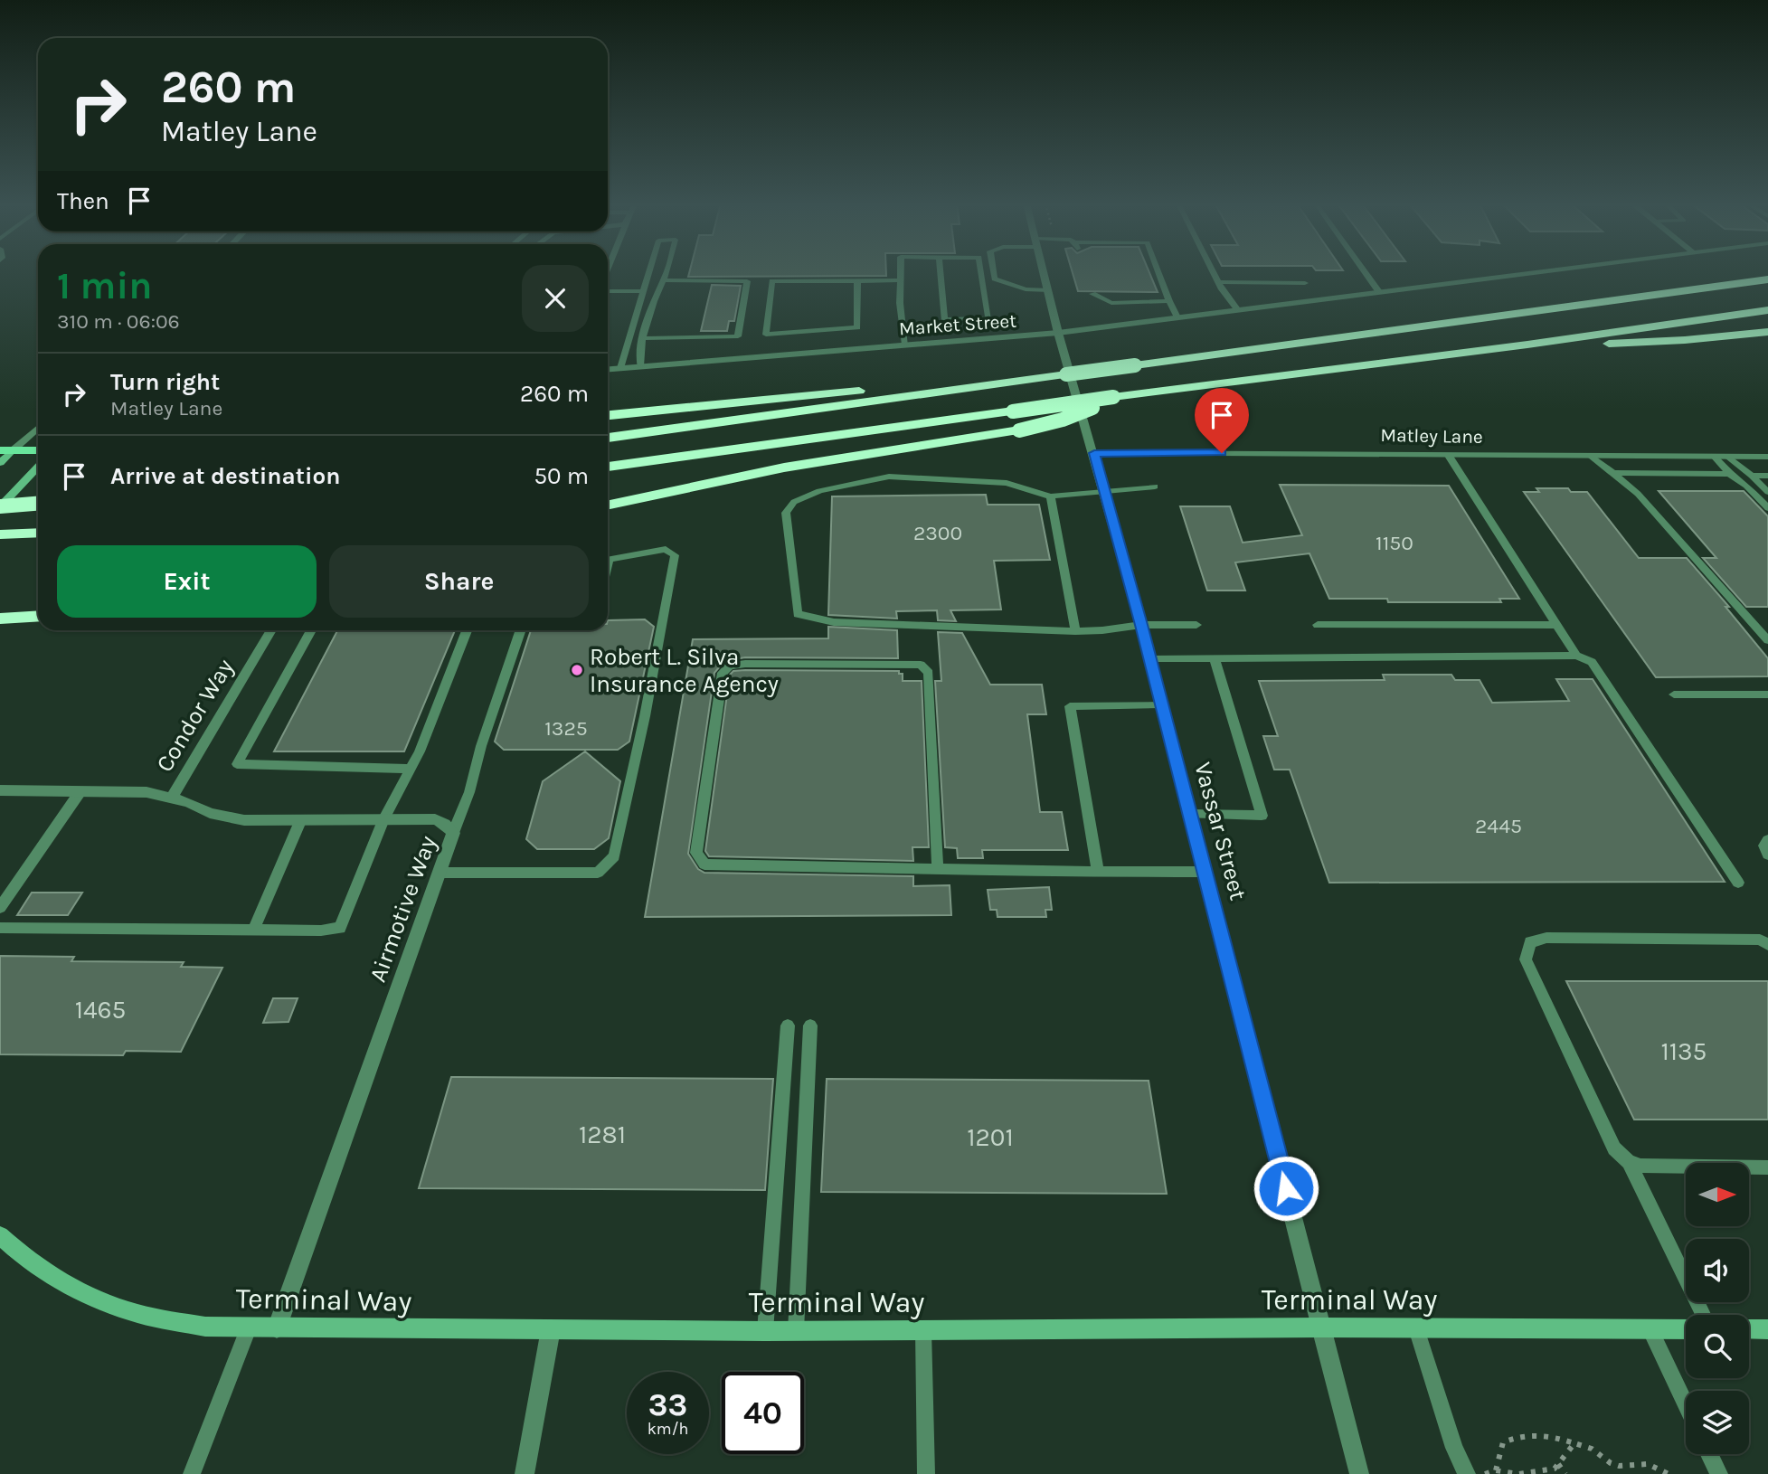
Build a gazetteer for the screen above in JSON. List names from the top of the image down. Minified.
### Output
{"streets":{"main road":["Terminal Way"],"street":["Market Street","Matley Lane","Condor Way","Vassar Street","Airmotive Way"]},"crossings":[["Market Street","Vassar Street"],["Matley Lane","Vassar Street"],["Condor Way","Airmotive Way"],["Vassar Street","Terminal Way"],["Airmotive Way","Terminal Way"]],"places":["Robert L. Silva Insurance Agency"],"house_numbers":["2300","1150","1325","2445","1465","1135","1281","1201"],"north":"right","page":{"turn":["260 m","Matley Lane"],"then":"Then","heading":["1 min","310 m · 06:06"],"list":[{"name":"Turn right","note":"Matley Lane","value":"260 m"},{"name":"Arrive at destination","value":"50 m"}],"buttons":["Exit","Share"],"speed":"33 km/h","limit":"40"}}
